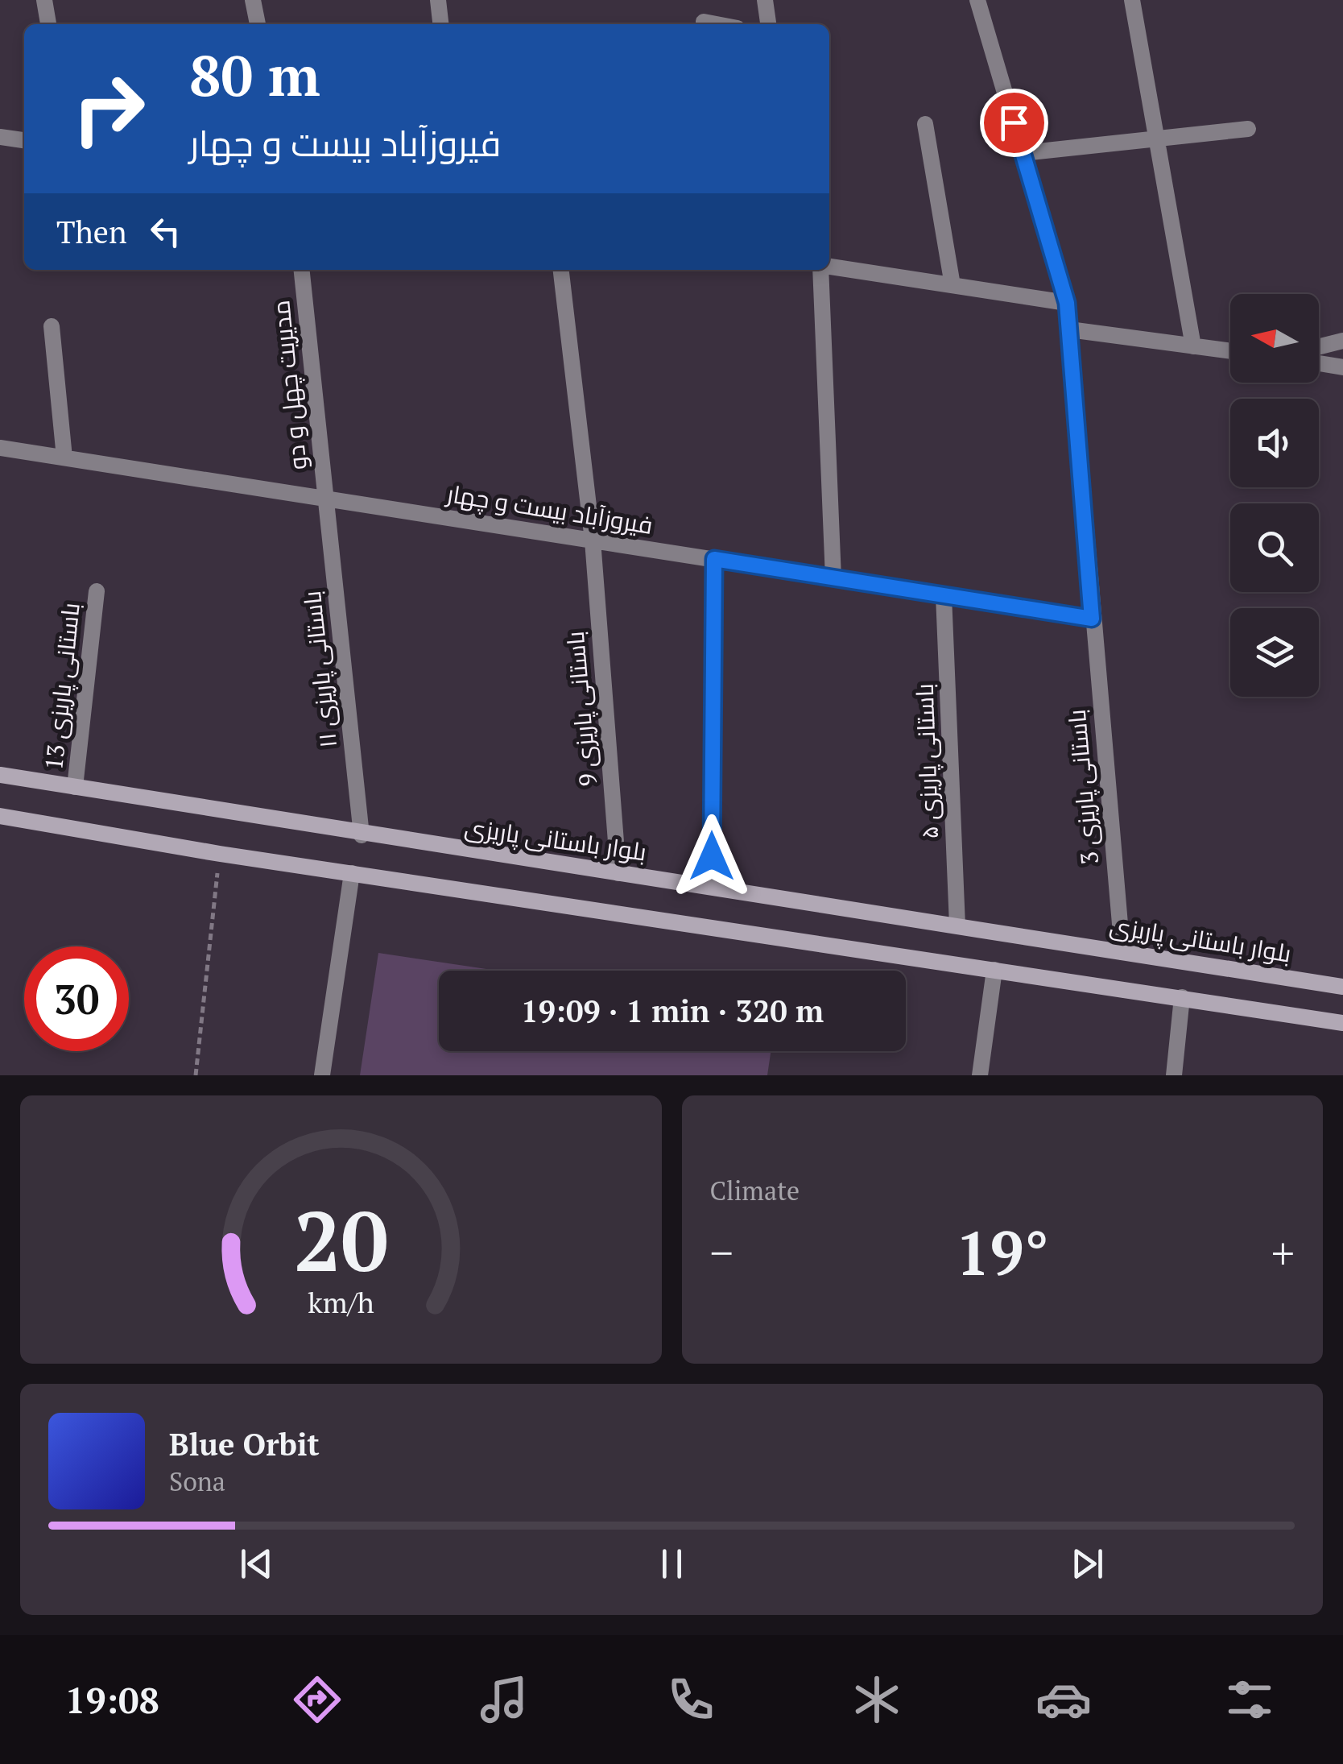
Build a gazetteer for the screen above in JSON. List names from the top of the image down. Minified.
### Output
{"streets":{"main road":["بلوار باستانی پاریزی"],"street":["مدیریت چهل و دو","فیروزآباد بیست و چهار","باستانی پاریزی ۱۱","باستانی پاریزی 13","باستانی پاریزی 9","باستانی پاریزی ۵","باستانی پاریزی 3"]},"crossings":[["مدیریت چهل و دو","فیروزآباد بیست و چهار"],["مدیریت چهل و دو","باستانی پاریزی ۱۱"],["فیروزآباد بیست و چهار","باستانی پاریزی ۱۱"],["فیروزآباد بیست و چهار","باستانی پاریزی 9"],["فیروزآباد بیست و چهار","باستانی پاریزی ۵"],["فیروزآباد بیست و چهار","باستانی پاریزی 3"],["باستانی پاریزی ۱۱","بلوار باستانی پاریزی"],["باستانی پاریزی 13","بلوار باستانی پاریزی"],["باستانی پاریزی 9","بلوار باستانی پاریزی"],["باستانی پاریزی ۵","بلوار باستانی پاریزی"],["باستانی پاریزی 3","بلوار باستانی پاریزی"]],"north":"left","page":{"turn":["80 m","فیروزآباد بیست و چهار"],"then":"Then","limit":"30","trip":"19:09 · 1 min · 320 m","tile":"Climate","heat":["−","19°","+"],"song":["Blue Orbit","Sona"],"tabs":"19:08","gauge":["20","km/h"]}}
